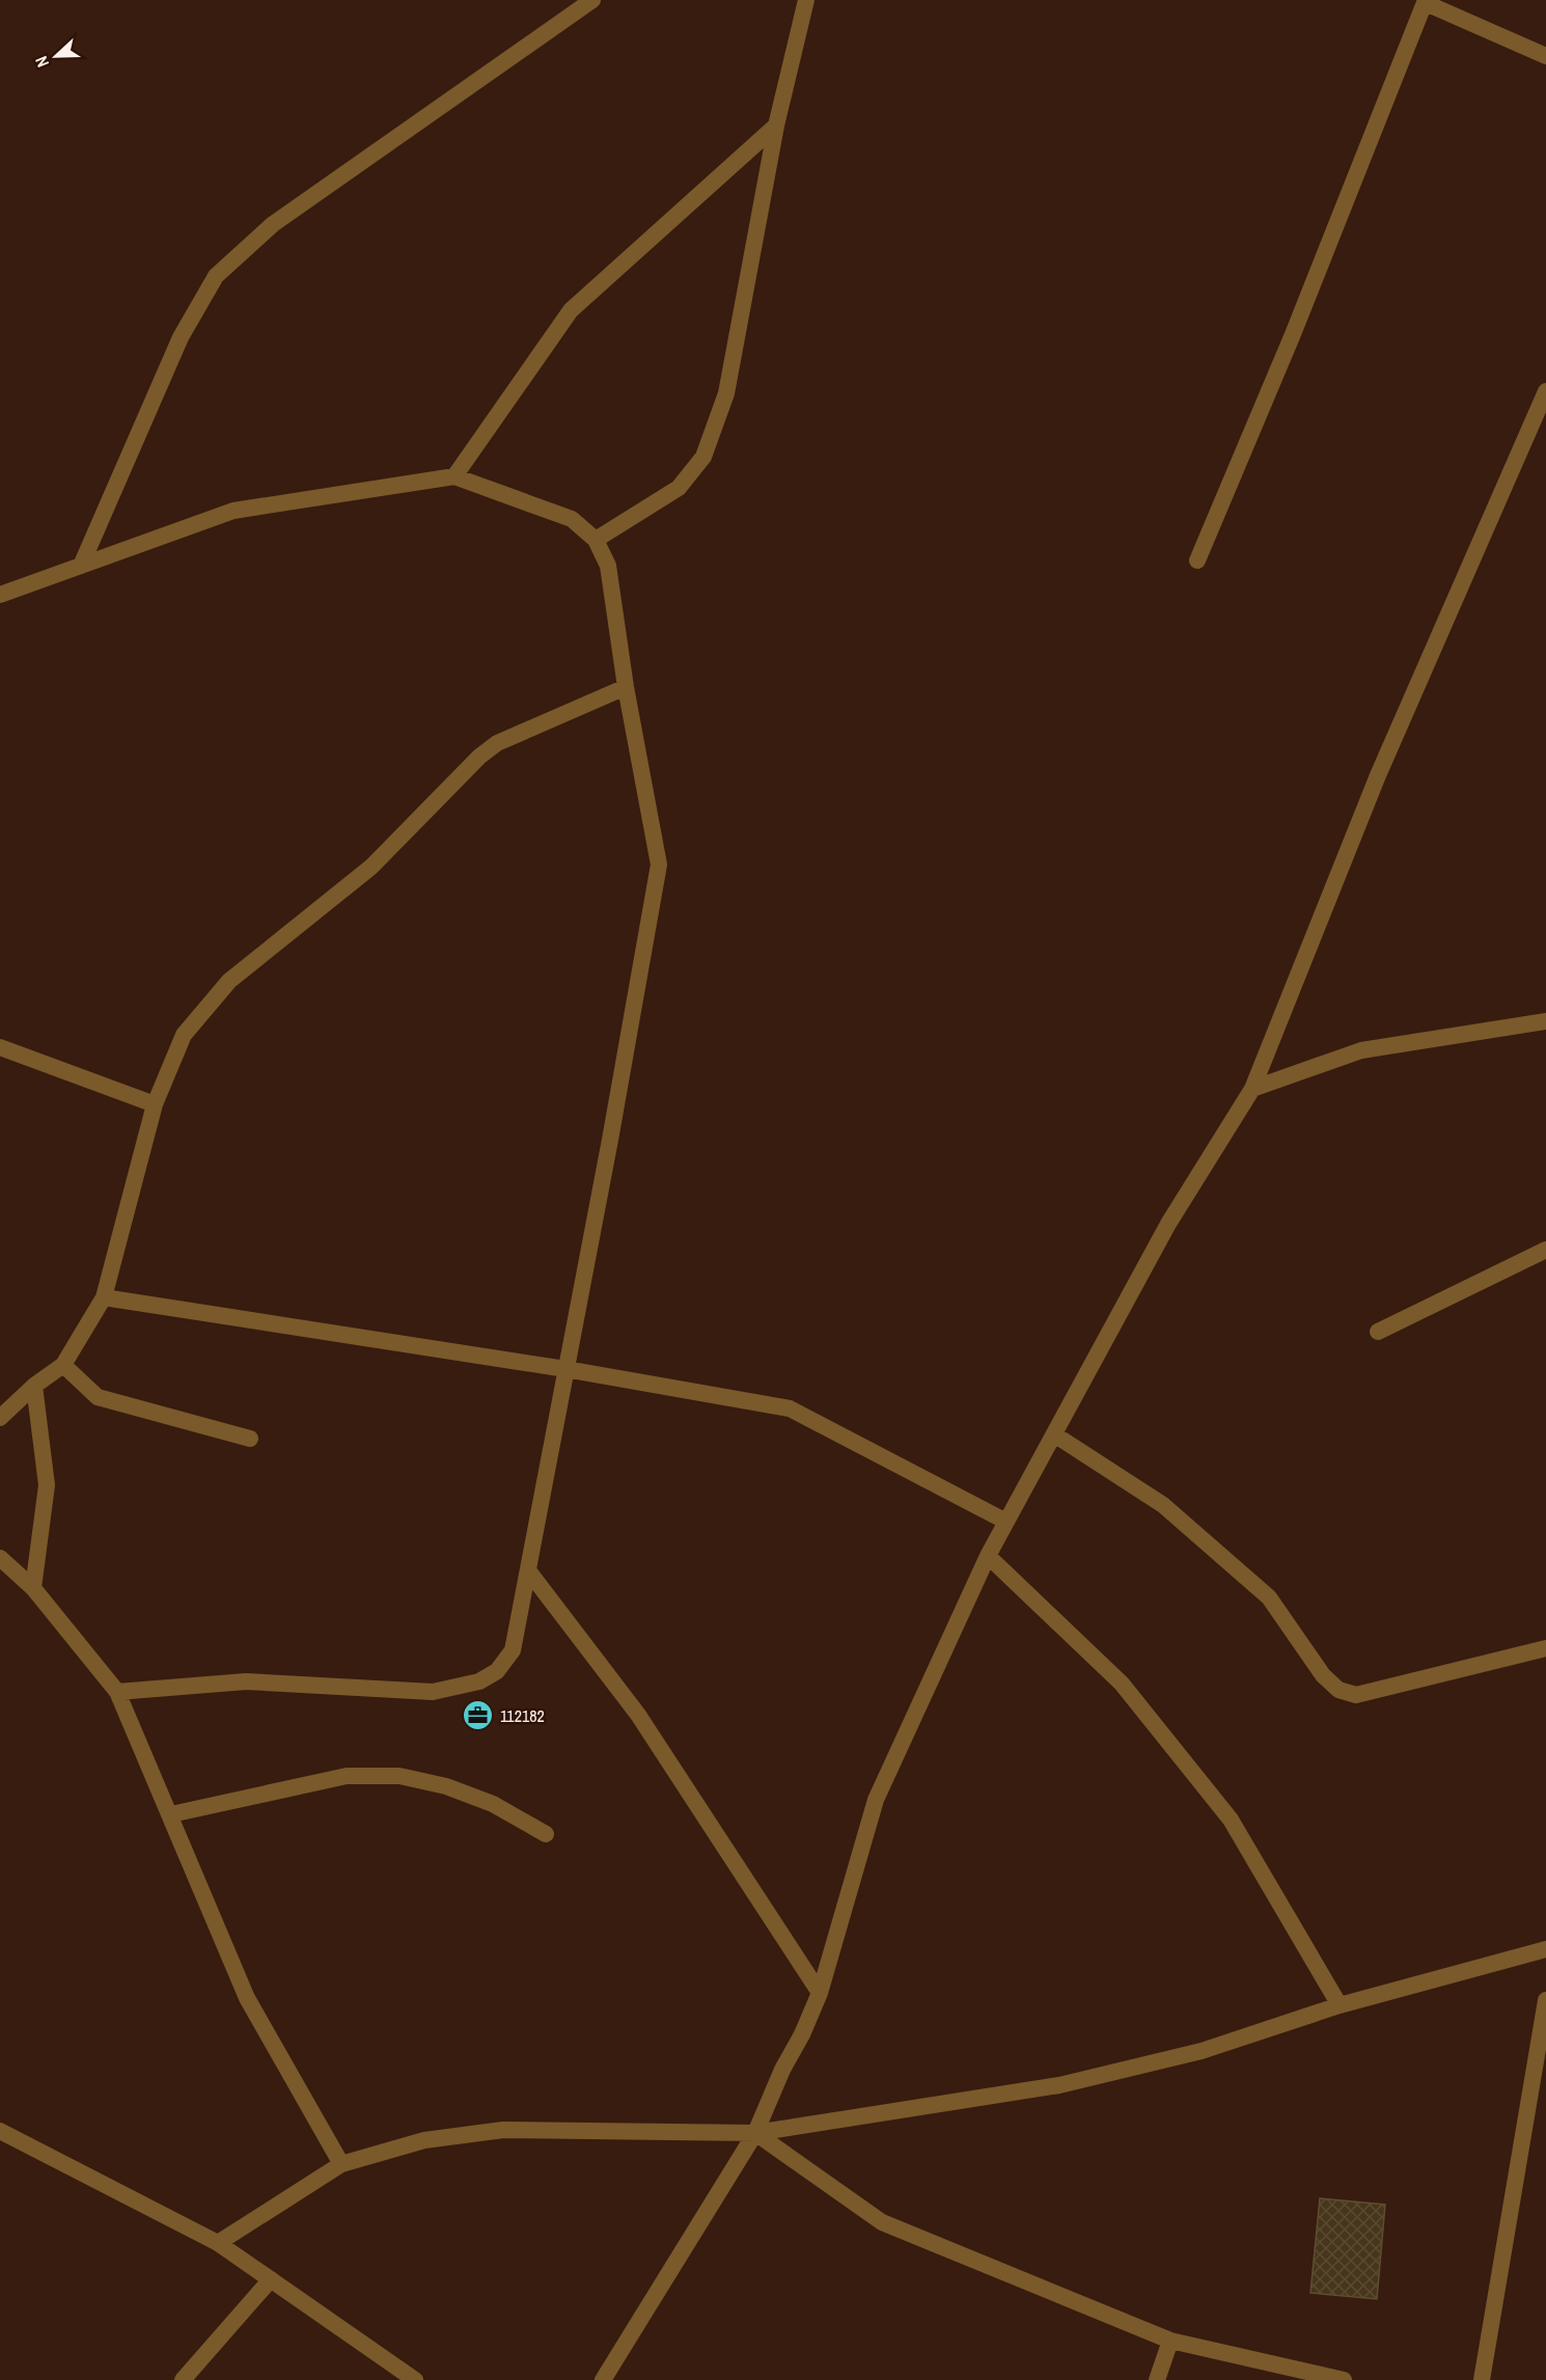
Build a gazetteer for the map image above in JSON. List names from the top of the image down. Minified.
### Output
{"places":{"office":["112182"]},"north":"left"}
